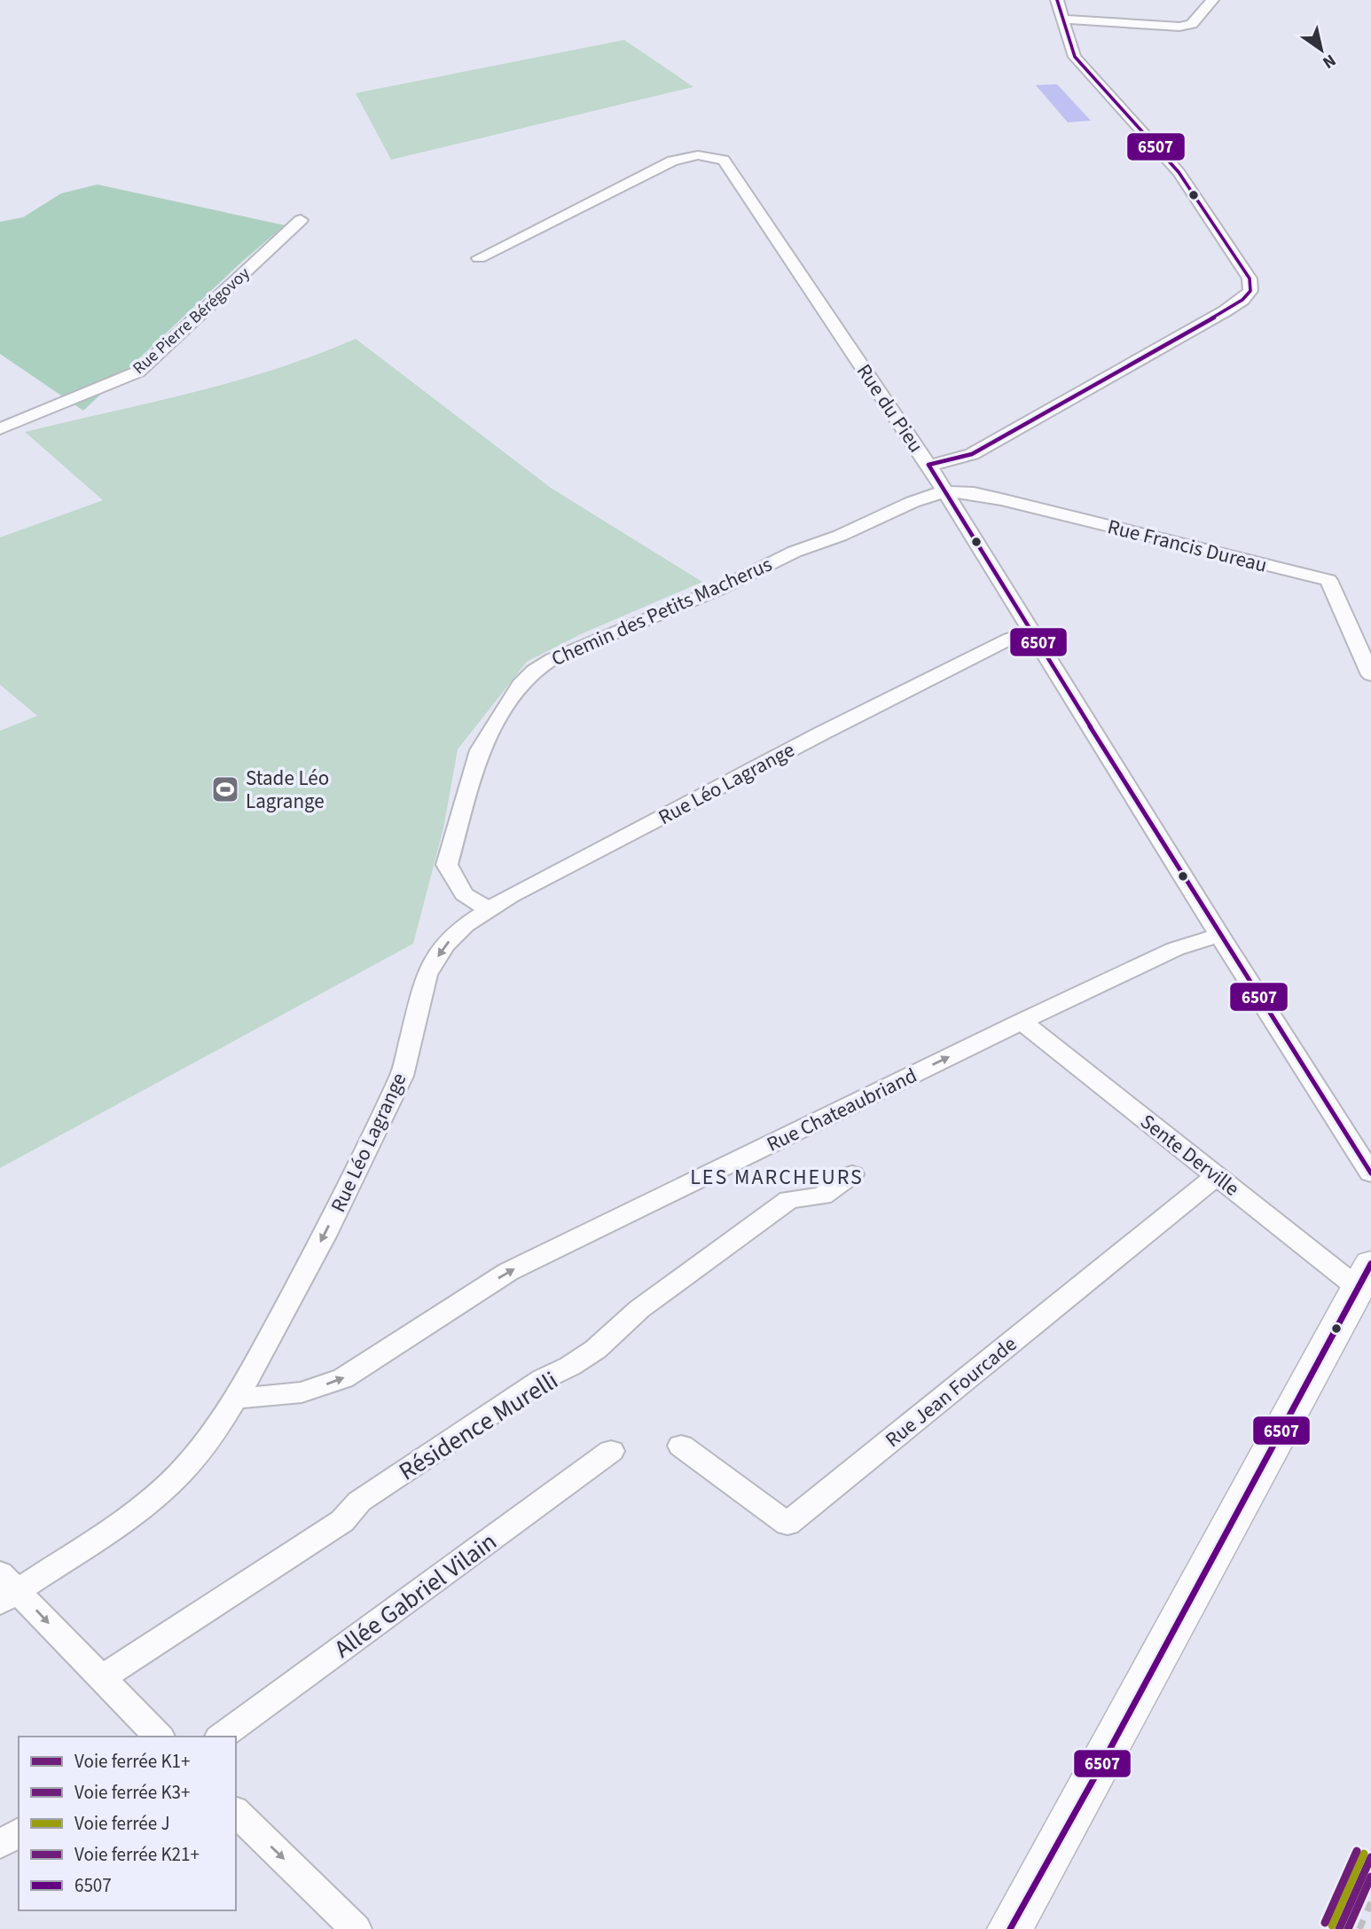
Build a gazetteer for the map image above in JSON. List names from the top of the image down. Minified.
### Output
{"streets":{"street":["Rue Pierre Bérégovoy","Rue du Pieu","Rue Francis Dureau","Chemin des Petits Macherus","Rue Léo Lagrange","Rue Chateaubriand","Sente Derville","Rue Jean Fourcade","Résidence Murelli","Allée Gabriel Vilain"]},"crossings":[["Rue du Pieu","Rue Francis Dureau"],["Rue du Pieu","Chemin des Petits Macherus"],["Rue du Pieu","Rue Léo Lagrange"],["Rue du Pieu","Rue Chateaubriand"],["Rue Francis Dureau","Chemin des Petits Macherus"],["Chemin des Petits Macherus","Rue Léo Lagrange"],["Rue Léo Lagrange","Rue Chateaubriand"],["Rue Chateaubriand","Sente Derville"],["Sente Derville","Rue Jean Fourcade"]],"one_way":["Rue Léo Lagrange","Rue Chateaubriand"],"districts":["LES MARCHEURS"],"places":{"sports":["Stade Léo Lagrange"]},"lines":["transit line 6507","rail line K21+","rail line J","rail line K1+","rail line K3+"],"legend":["Voie ferrée K1+","Voie ferrée K3+","Voie ferrée J","Voie ferrée K21+","6507"],"north":"bottom right"}
